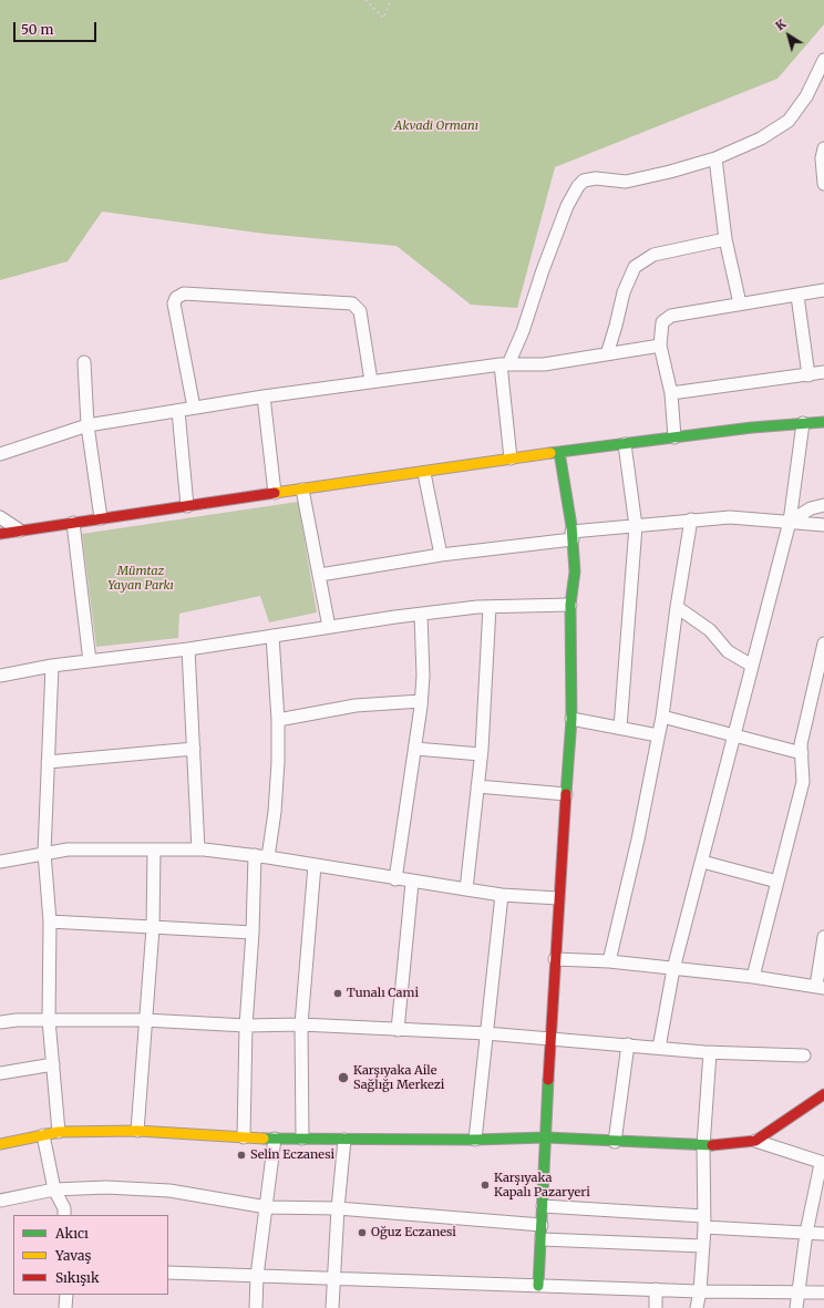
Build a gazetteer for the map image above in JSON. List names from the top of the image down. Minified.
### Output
{"parks":["Akvadi Ormanı","Mümtaz Yayan Parkı"],"places":["Tunalı Cami","Karşıyaka Aile Sağlığı Merkezi","Selin Eczanesi","Karşıyaka Kapalı Pazaryeri","Oğuz Eczanesi"],"legend":["Akıcı","Yavaş","Sıkışık"],"scale_bar":"50 m","north":"top left"}
